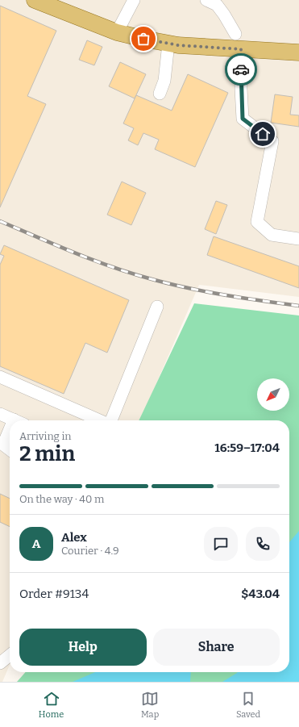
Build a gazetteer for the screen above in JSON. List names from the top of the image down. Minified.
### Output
{"north":"bottom left","page":{"heading":["2 min","Arriving in","16:59–17:04"],"panel":["Alex","Courier · 4.9","Order #9134","$43.04"],"bar":"On the way · 40 m","round":"A","buttons":["Help","Share"],"tabs":["Home","Map","Saved"]}}
